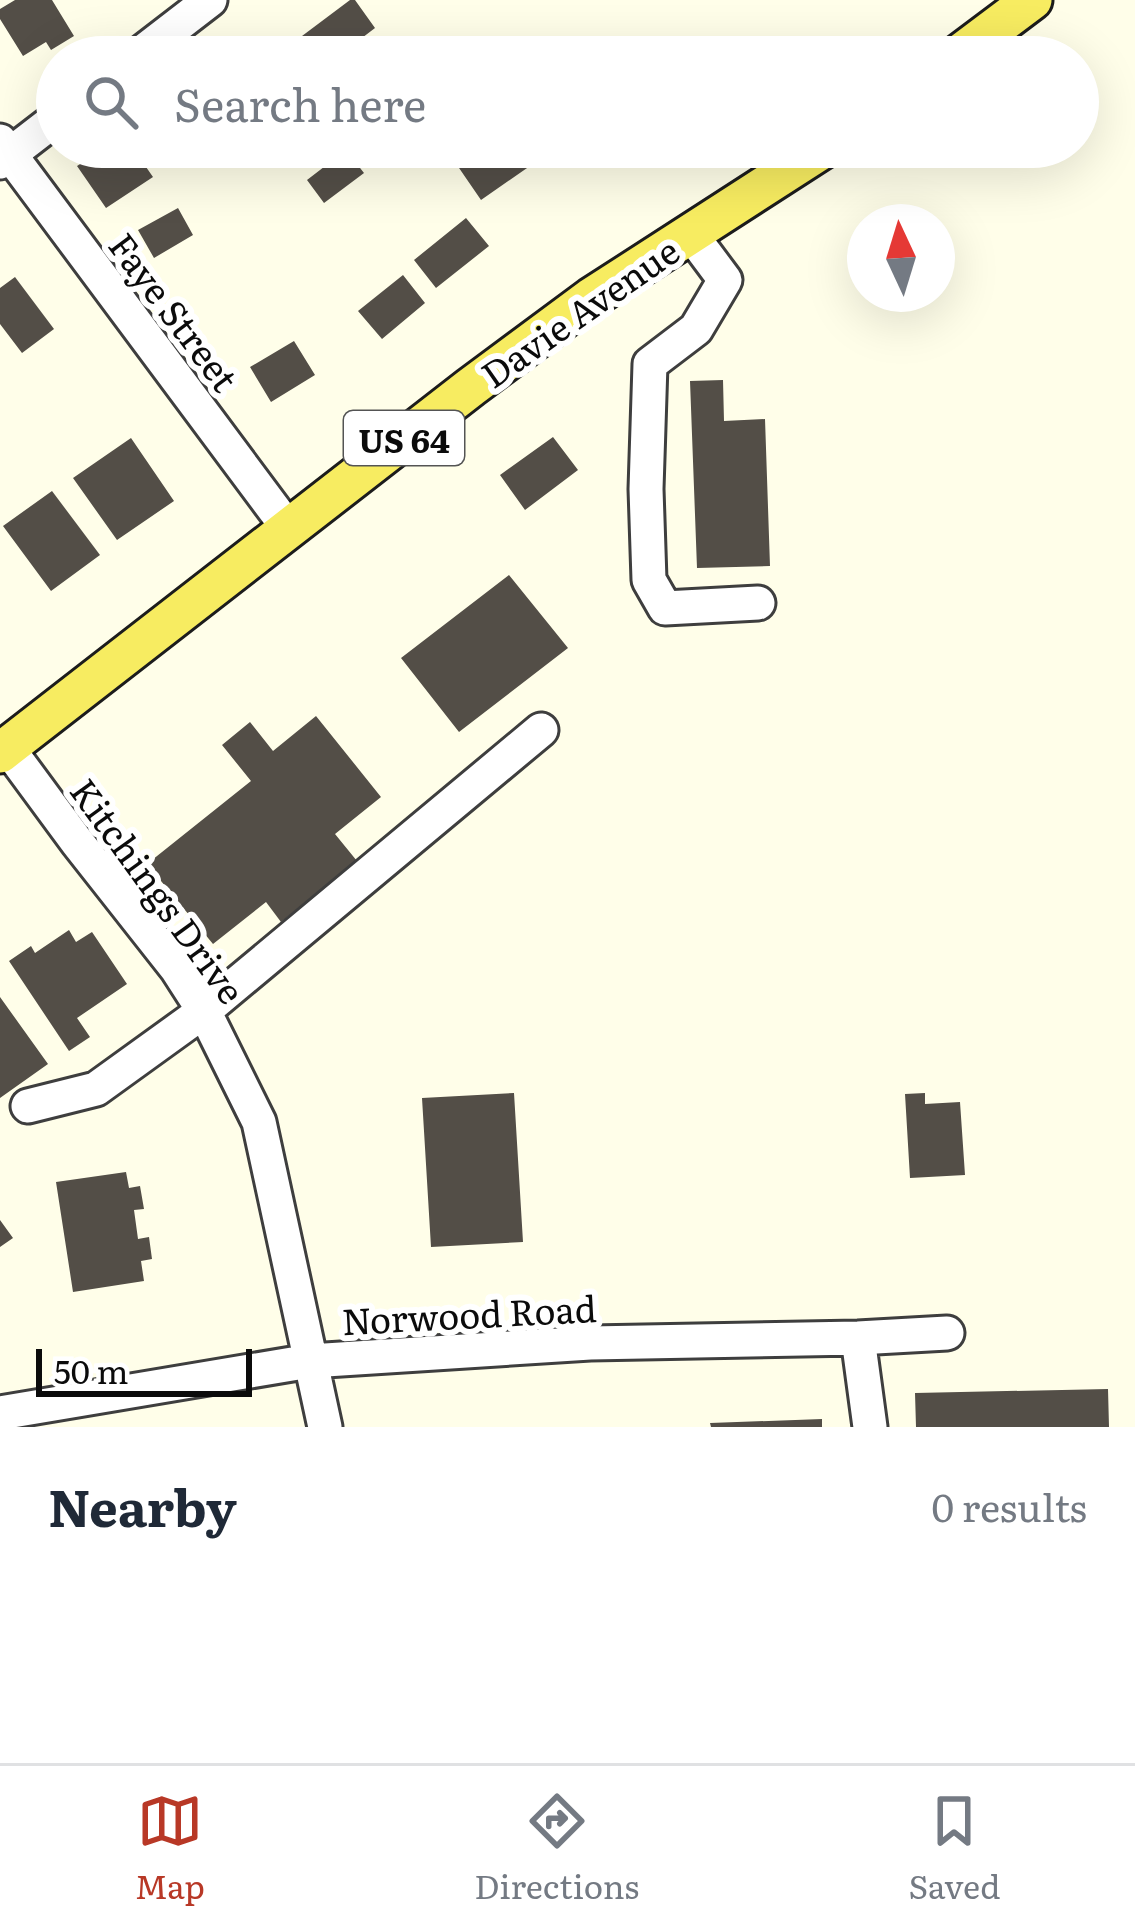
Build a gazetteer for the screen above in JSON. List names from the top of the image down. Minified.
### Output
{"streets":{"main road":["Davie Avenue","US 64"],"street":["Faye Street","Kitchings Drive","Norwood Road"]},"crossings":[["Faye Street","Davie Avenue"],["Davie Avenue","Kitchings Drive"],["Kitchings Drive","Norwood Road"]],"scale_bar":"50 m","north":"top","page":{"search":"Search here","scale":"50 m","heading":["Nearby","0 results"],"nav":["Map","Directions","Saved"]}}
